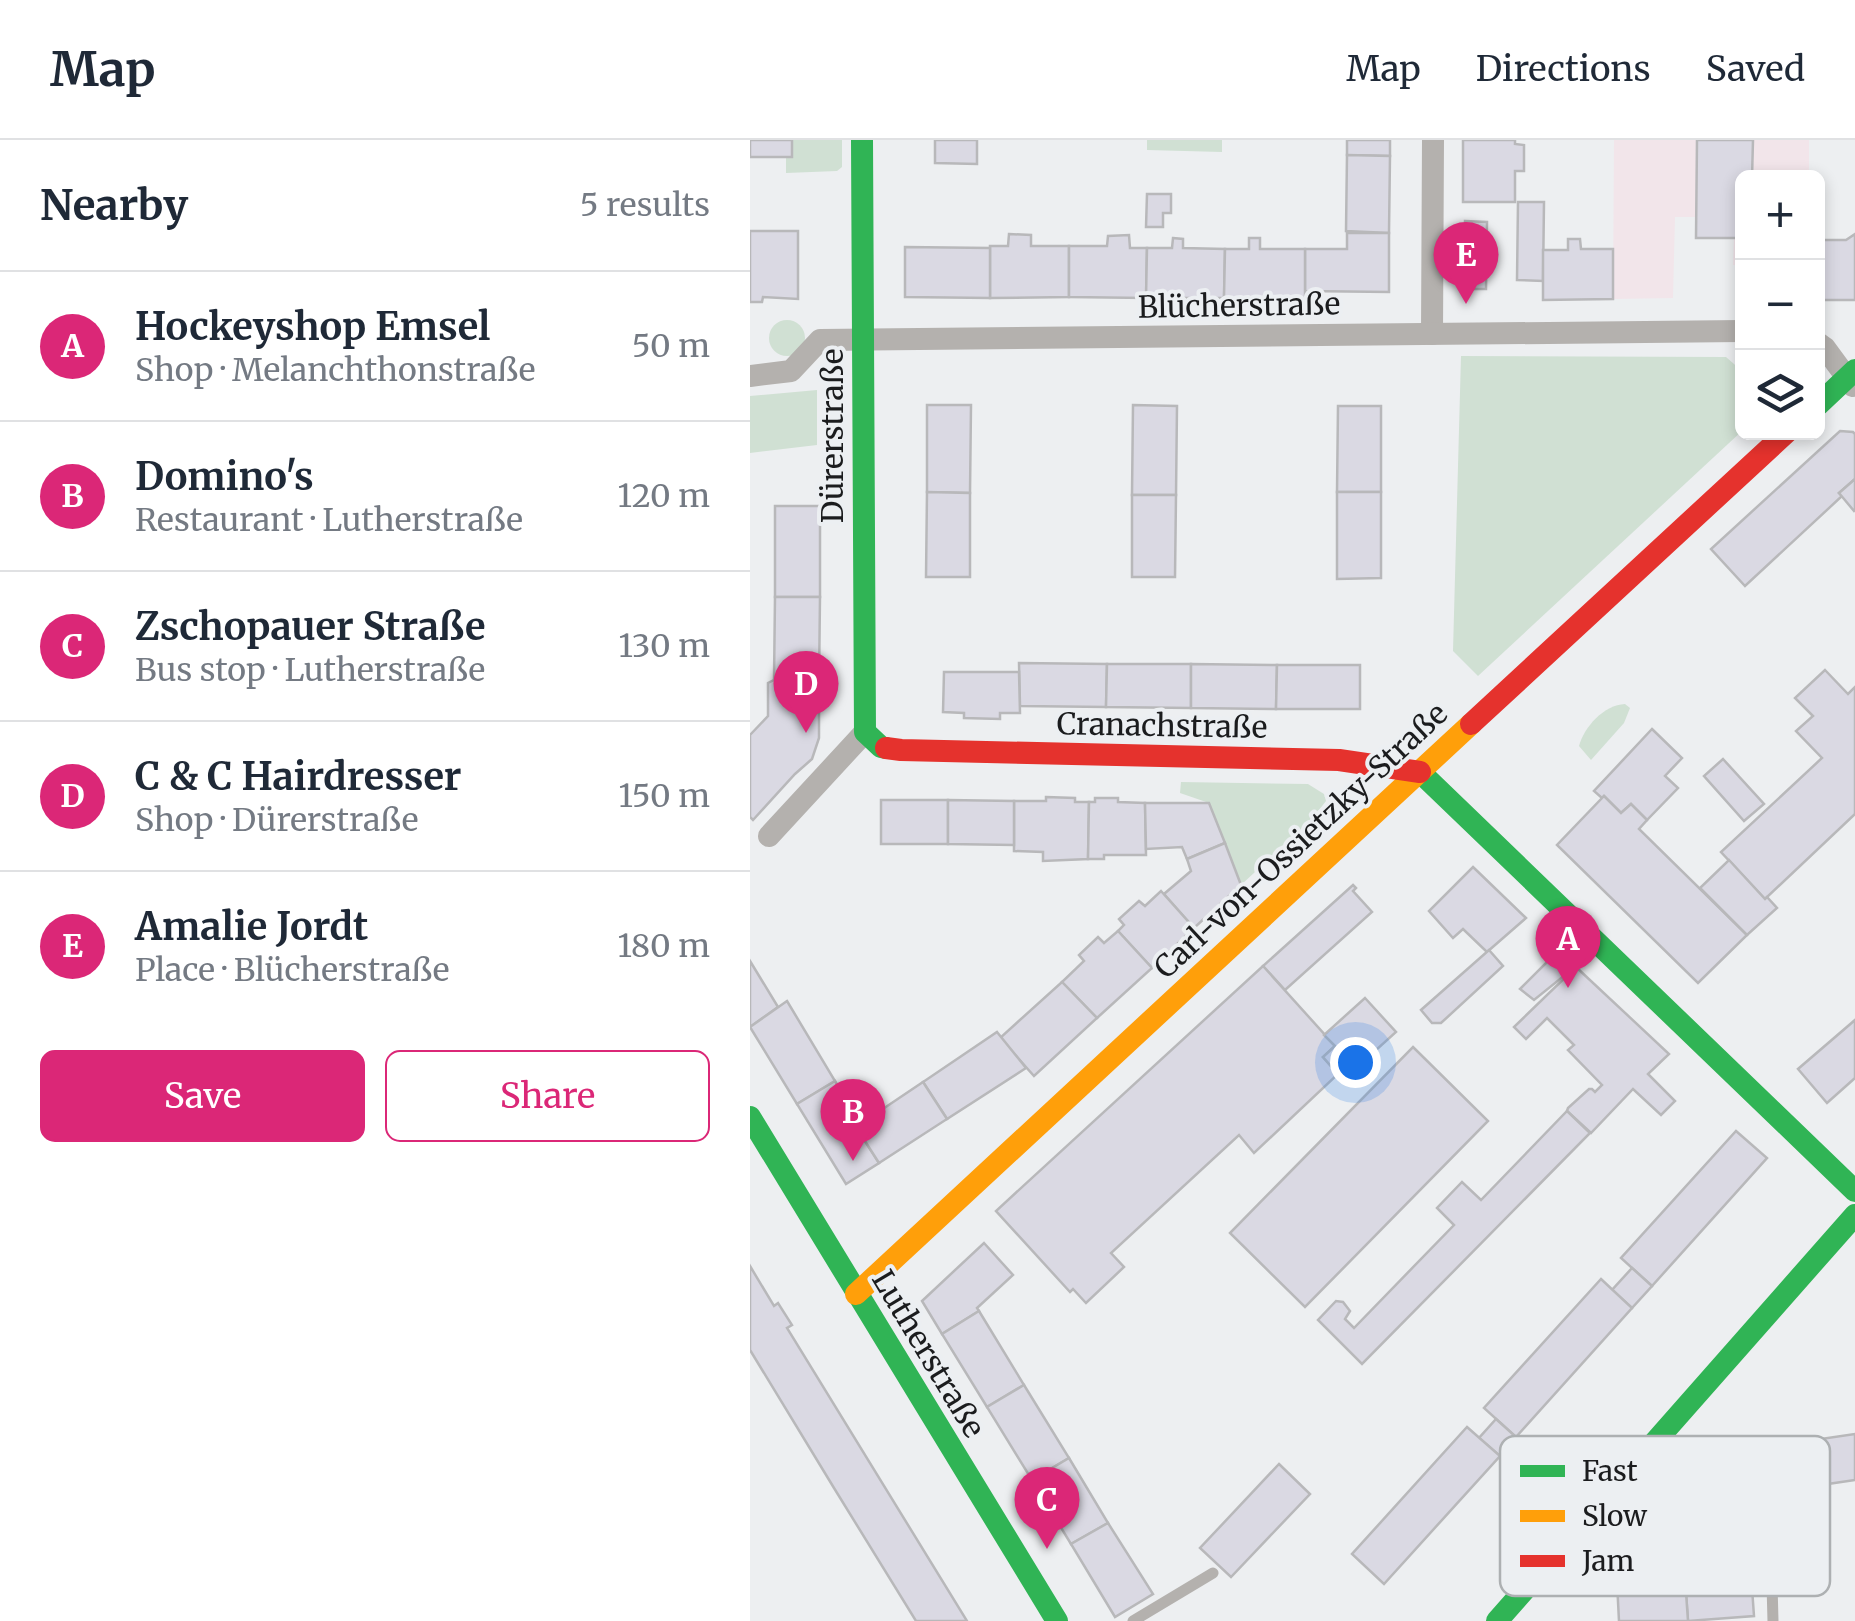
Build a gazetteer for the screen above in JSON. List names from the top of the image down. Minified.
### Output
{"streets":{"street":["Blücherstraße","Dürerstraße","Cranachstraße","Carl-von-Ossietzky-Straße","Lutherstraße"]},"crossings":[["Blücherstraße","Dürerstraße"],["Dürerstraße","Cranachstraße"],["Cranachstraße","Carl-von-Ossietzky-Straße"],["Carl-von-Ossietzky-Straße","Lutherstraße"]],"legend":["Fast","Slow","Jam"],"page":{"header":"Map","nav":["Map","Directions","Saved"],"heading":["Nearby","5 results"],"map_buttons":["+","−"],"pins":["E","D","A","B","C"],"list":[{"mark":"A","name":"Hockeyshop Emsel","note":"Shop · Melanchthonstraße","value":"50 m"},{"mark":"B","name":"Domino's","note":"Restaurant · Lutherstraße","value":"120 m"},{"mark":"C","name":"Zschopauer Straße","note":"Bus stop · Lutherstraße","value":"130 m"},{"mark":"D","name":"C & C Hairdresser","note":"Shop · Dürerstraße","value":"150 m"},{"mark":"E","name":"Amalie Jordt","note":"Place · Blücherstraße","value":"180 m"}],"buttons":["Save","Share"]}}
